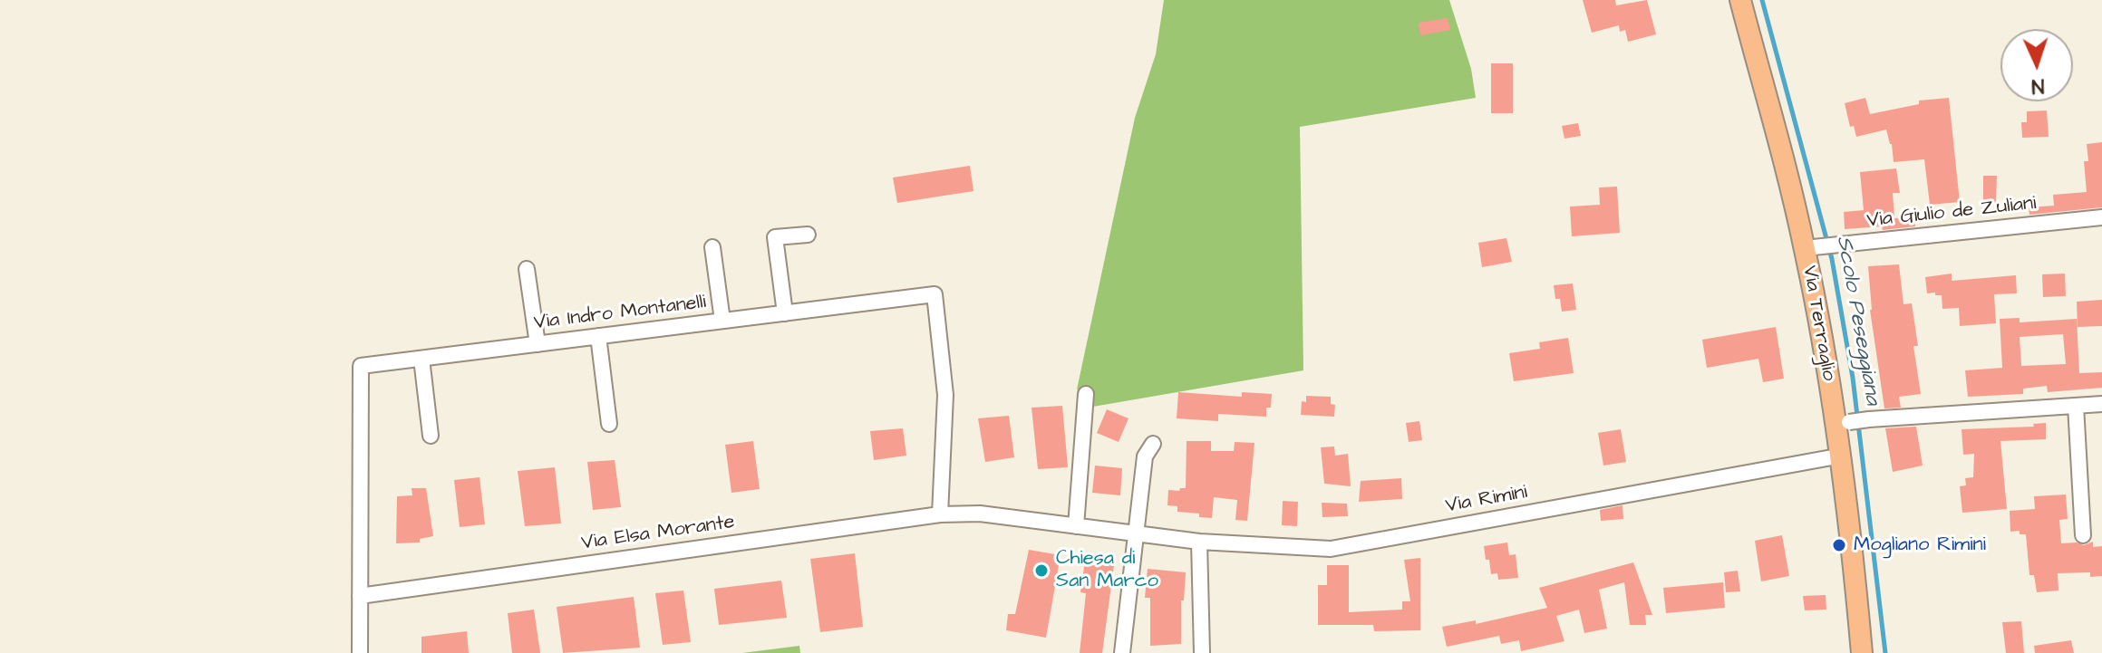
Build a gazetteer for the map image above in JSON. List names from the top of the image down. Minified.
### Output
{"streets":{"main road":["Via Terraglio"],"street":["Via Giulio de Zuliani","Via Indro Montanelli","Via Rimini","Via Elsa Morante"]},"crossings":[["Via Giulio de Zuliani","Via Terraglio"],["Via Indro Montanelli","Via Elsa Morante"],["Via Terraglio","Via Rimini"],["Via Rimini","Via Elsa Morante"]],"water":["Scolo Peseggiana"],"places":["Mogliano Rimini","Chiesa di San Marco"],"north":"bottom"}
